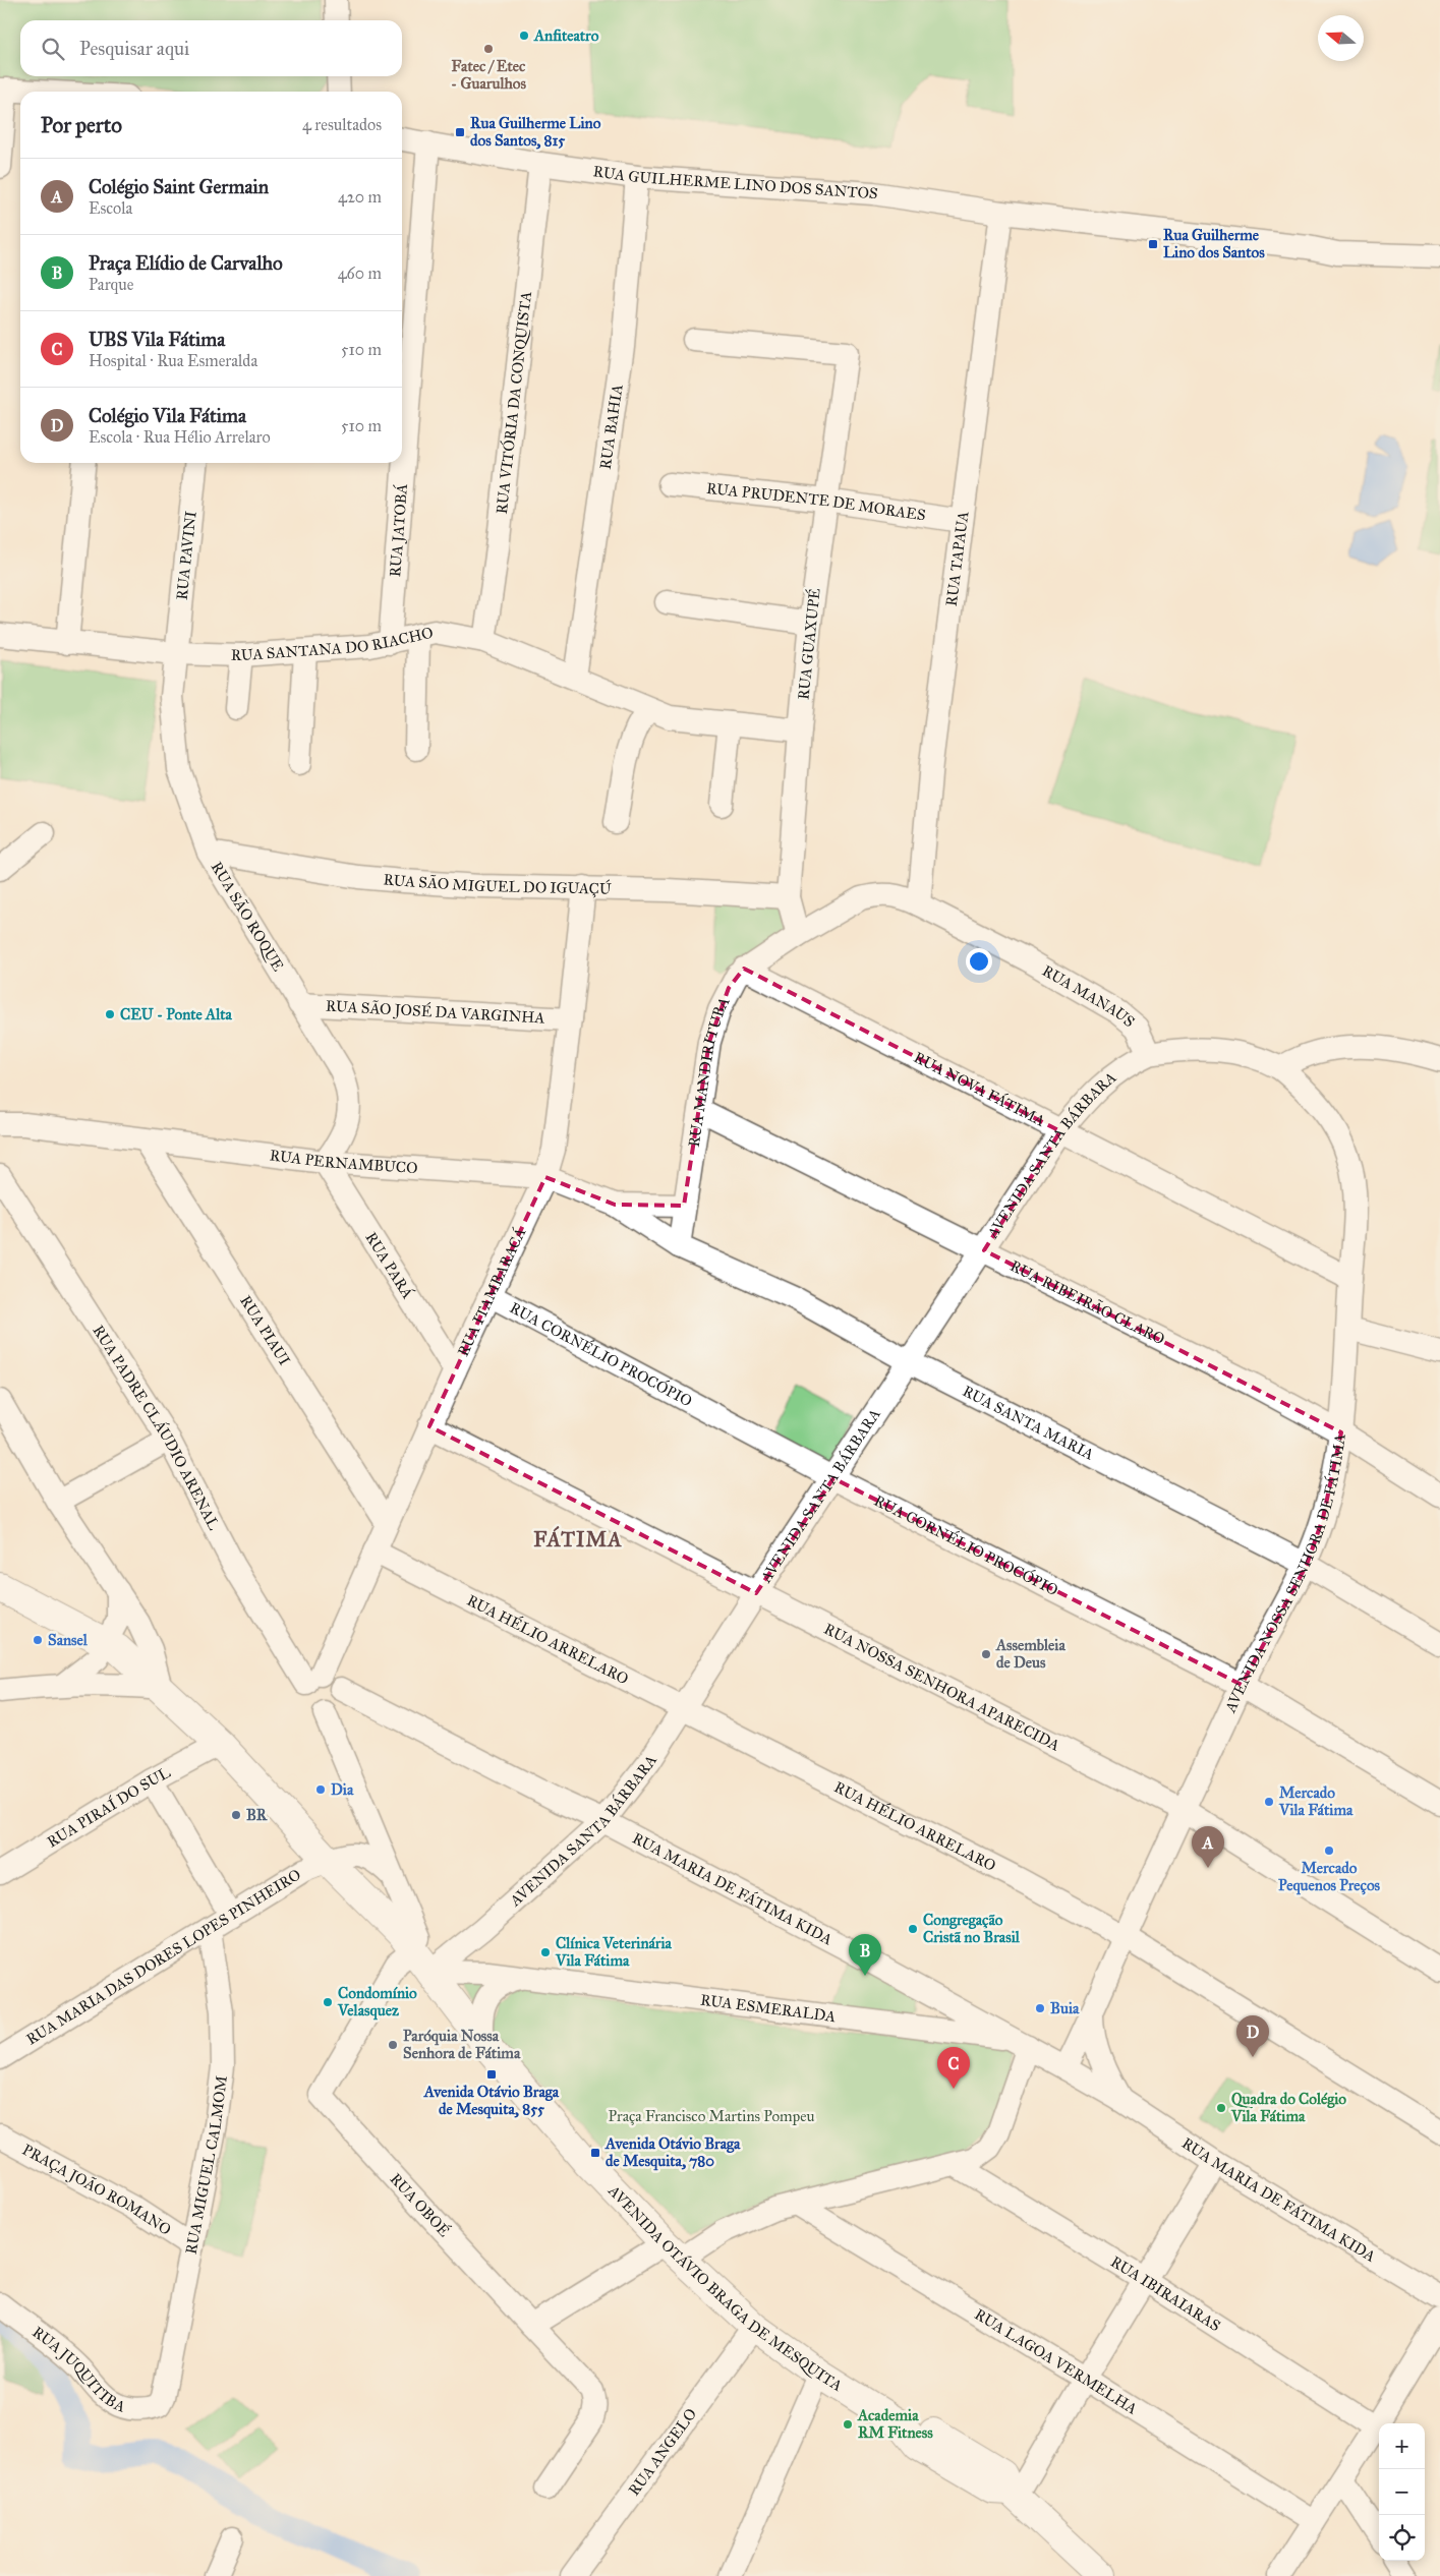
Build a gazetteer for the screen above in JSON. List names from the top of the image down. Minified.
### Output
{"streets":{"main road":["AVENIDA OTÁVIO BRAGA DE MESQUITA"],"street":["RUA GUILHERME LINO DOS SANTOS","RUA VITÓRIA DA CONQUISTA","RUA BAHIA","RUA PRUDENTE DE MORAES","RUA JATOBÁ","RUA PAVINI","RUA TAPAUA","RUA SANTANA DO RIACHO","RUA GUAXUPÉ","RUA SÃO MIGUEL DO IGUAÇÚ","RUA SÃO ROQUE","RUA MANAUS","RUA SÃO JOSÉ DA VARGINHA","RUA MANDIRITUBA","RUA NOVA FÁTIMA","AVENIDA SANTA BÁRBARA","RUA PERNAMBUCO","RUA PARÁ","RUA ITAMBARACÁ","RUA RIBEIRÃO CLARO","RUA PIAUI","RUA CORNÉLIO PROCÓPIO","RUA SANTA MARIA","RUA PADRE CLÁUDIO ARENAL","AVENIDA NOSSA SENHORA DE FÁTIMA","RUA HÉLIO ARRELARO","RUA NOSSA SENHORA APARECIDA","RUA PIRAÍ DO SUL","RUA MARIA DE FÁTIMA KIDA","RUA MARIA DAS DORES LOPES PINHEIRO","RUA ESMERALDA","RUA MIGUEL CALMOM","PRAÇA JOÃO ROMANO","RUA OBOÉ","RUA IBIRAIARAS","RUA LAGOA VERMELHA","RUA JUQUITIBA","RUA ANGELO"]},"crossings":[["RUA GUILHERME LINO DOS SANTOS","RUA VITÓRIA DA CONQUISTA"],["RUA GUILHERME LINO DOS SANTOS","RUA BAHIA"],["RUA GUILHERME LINO DOS SANTOS","RUA JATOBÁ"],["RUA GUILHERME LINO DOS SANTOS","RUA TAPAUA"],["RUA VITÓRIA DA CONQUISTA","RUA SANTANA DO RIACHO"],["RUA BAHIA","RUA SANTANA DO RIACHO"],["RUA PRUDENTE DE MORAES","RUA TAPAUA"],["RUA PRUDENTE DE MORAES","RUA GUAXUPÉ"],["RUA JATOBÁ","RUA SANTANA DO RIACHO"],["RUA PAVINI","RUA SANTANA DO RIACHO"],["RUA PAVINI","RUA SÃO ROQUE"],["RUA TAPAUA","RUA MANAUS"],["RUA SANTANA DO RIACHO","RUA GUAXUPÉ"],["RUA SANTANA DO RIACHO","RUA SÃO ROQUE"],["RUA GUAXUPÉ","RUA SÃO MIGUEL DO IGUAÇÚ"],["RUA GUAXUPÉ","RUA MANAUS"],["RUA GUAXUPÉ","RUA MANDIRITUBA"],["RUA SÃO MIGUEL DO IGUAÇÚ","RUA SÃO ROQUE"],["RUA SÃO MIGUEL DO IGUAÇÚ","RUA ITAMBARACÁ"],["RUA SÃO ROQUE","RUA SÃO JOSÉ DA VARGINHA"],["RUA SÃO ROQUE","RUA PERNAMBUCO"],["RUA SÃO ROQUE","RUA PARÁ"],["RUA MANAUS","RUA MANDIRITUBA"],["RUA MANAUS","AVENIDA SANTA BÁRBARA"],["RUA SÃO JOSÉ DA VARGINHA","RUA ITAMBARACÁ"],["RUA MANDIRITUBA","RUA NOVA FÁTIMA"],["RUA MANDIRITUBA","RUA PERNAMBUCO"],["RUA MANDIRITUBA","RUA RIBEIRÃO CLARO"],["RUA MANDIRITUBA","RUA SANTA MARIA"],["RUA NOVA FÁTIMA","AVENIDA SANTA BÁRBARA"],["RUA NOVA FÁTIMA","AVENIDA NOSSA SENHORA DE FÁTIMA"],["AVENIDA SANTA BÁRBARA","RUA RIBEIRÃO CLARO"],["AVENIDA SANTA BÁRBARA","RUA CORNÉLIO PROCÓPIO"],["AVENIDA SANTA BÁRBARA","RUA SANTA MARIA"],["AVENIDA SANTA BÁRBARA","RUA HÉLIO ARRELARO"],["AVENIDA SANTA BÁRBARA","RUA NOSSA SENHORA APARECIDA"],["AVENIDA SANTA BÁRBARA","RUA MARIA DE FÁTIMA KIDA"],["AVENIDA SANTA BÁRBARA","RUA ESMERALDA"],["AVENIDA SANTA BÁRBARA","RUA OBOÉ"],["AVENIDA SANTA BÁRBARA","AVENIDA OTÁVIO BRAGA DE MESQUITA"],["RUA PERNAMBUCO","RUA PARÁ"],["RUA PERNAMBUCO","RUA ITAMBARACÁ"],["RUA PERNAMBUCO","RUA PIAUI"],["RUA PERNAMBUCO","RUA SANTA MARIA"],["RUA PARÁ","RUA ITAMBARACÁ"],["RUA ITAMBARACÁ","RUA PIAUI"],["RUA ITAMBARACÁ","RUA CORNÉLIO PROCÓPIO"],["RUA ITAMBARACÁ","RUA PADRE CLÁUDIO ARENAL"],["RUA ITAMBARACÁ","RUA HÉLIO ARRELARO"],["RUA ITAMBARACÁ","RUA NOSSA SENHORA APARECIDA"],["RUA ITAMBARACÁ","RUA MARIA DE FÁTIMA KIDA"],["RUA RIBEIRÃO CLARO","AVENIDA NOSSA SENHORA DE FÁTIMA"],["RUA CORNÉLIO PROCÓPIO","AVENIDA NOSSA SENHORA DE FÁTIMA"],["RUA SANTA MARIA","AVENIDA NOSSA SENHORA DE FÁTIMA"],["RUA PADRE CLÁUDIO ARENAL","RUA MARIA DE FÁTIMA KIDA"],["AVENIDA NOSSA SENHORA DE FÁTIMA","RUA HÉLIO ARRELARO"],["AVENIDA NOSSA SENHORA DE FÁTIMA","RUA NOSSA SENHORA APARECIDA"],["AVENIDA NOSSA SENHORA DE FÁTIMA","RUA MARIA DE FÁTIMA KIDA"],["RUA PIRAÍ DO SUL","AVENIDA OTÁVIO BRAGA DE MESQUITA"],["RUA MARIA DE FÁTIMA KIDA","RUA ESMERALDA"],["RUA MARIA DAS DORES LOPES PINHEIRO","RUA MIGUEL CALMOM"],["RUA MARIA DAS DORES LOPES PINHEIRO","AVENIDA OTÁVIO BRAGA DE MESQUITA"],["RUA ESMERALDA","RUA OBOÉ"],["RUA ESMERALDA","AVENIDA OTÁVIO BRAGA DE MESQUITA"],["RUA MIGUEL CALMOM","PRAÇA JOÃO ROMANO"],["RUA MIGUEL CALMOM","RUA JUQUITIBA"],["RUA OBOÉ","AVENIDA OTÁVIO BRAGA DE MESQUITA"],["AVENIDA OTÁVIO BRAGA DE MESQUITA","RUA ANGELO"]],"districts":["FÁTIMA"],"parks":["Praça Francisco Martins Pompeu"],"places":{"other":["Anfiteatro","Fatec / Etec - Guarulhos","CEU - Ponte Alta","Sansel","Assembleia de Deus","Dia","Mercado Vila Fátima","BR","Mercado Pequenos Preços","Congregação Cristã no Brasil","Clínica Veterinária Vila Fátima","Condomínio Velasquez","Buia","Paróquia Nossa Senhora de Fátima","Quadra do Colégio Vila Fátima","Academia RM Fitness"],"transit":["Rua Guilherme Lino dos Santos, 815","Rua Guilherme Lino dos Santos","Avenida Otávio Braga de Mesquita, 855","Avenida Otávio Braga de Mesquita, 780"]},"north":"left","page":{"search":"Pesquisar aqui","heading":["Por perto","4 resultados"],"list":[{"mark":"A","name":"Colégio Saint Germain","note":"Escola","value":"420 m"},{"mark":"B","name":"Praça Elídio de Carvalho","note":"Parque","value":"460 m"},{"mark":"C","name":"UBS Vila Fátima","note":"Hospital · Rua Esmeralda","value":"510 m"},{"mark":"D","name":"Colégio Vila Fátima","note":"Escola · Rua Hélio Arrelaro","value":"510 m"}],"pins":["A","B","D","C"],"map_buttons":["+","−"]}}
